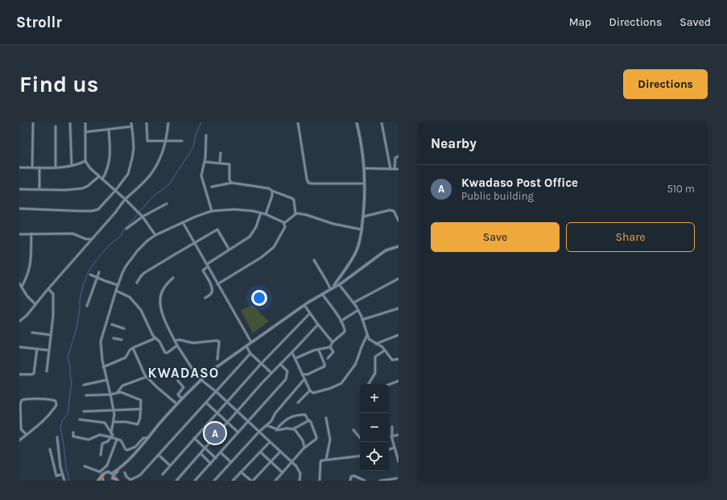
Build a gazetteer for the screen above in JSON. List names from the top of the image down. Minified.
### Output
{"districts":["KWADASO"],"page":{"header":"Strollr","nav":["Map","Directions","Saved"],"buttons":["Directions",["Save","Share"]],"title":"Find us","heading":"Nearby","list":[{"mark":"A","name":"Kwadaso Post Office","note":"Public building","value":"510 m"}],"map_buttons":["+","−"],"pins":"A"}}
